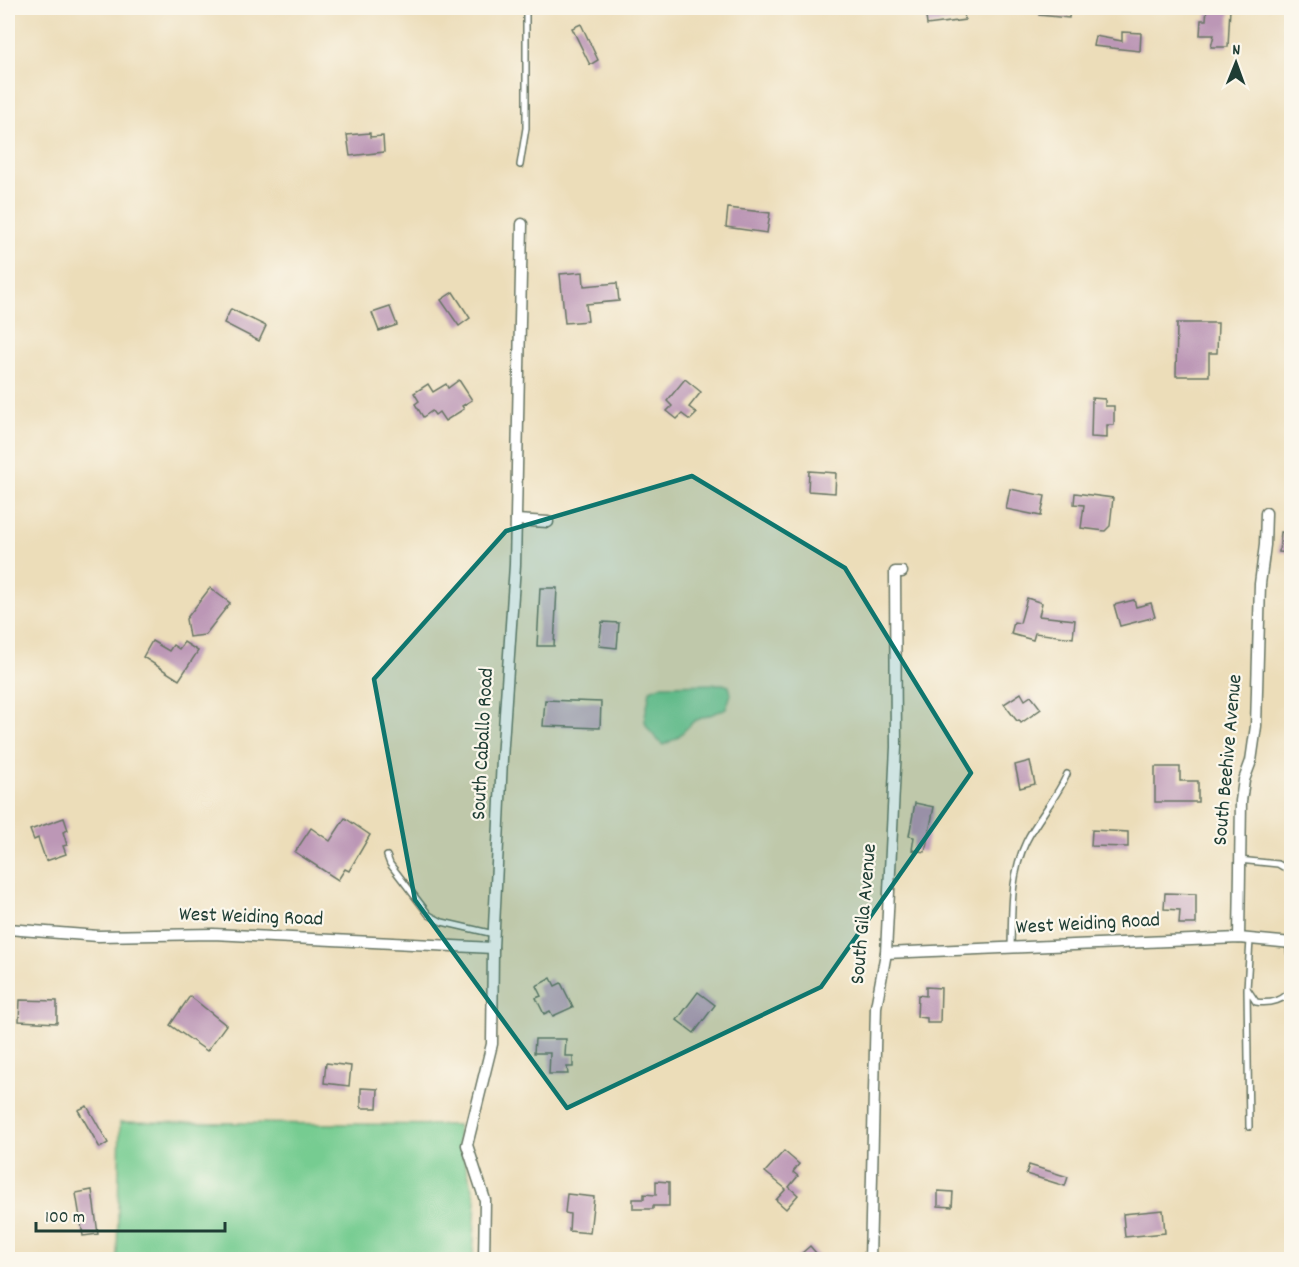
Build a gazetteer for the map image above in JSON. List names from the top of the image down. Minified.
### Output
{"streets":{"street":["South Caballo Road","South Beehive Avenue","South Gila Avenue","West Weiding Road"]},"crossings":[["South Caballo Road","West Weiding Road"],["South Beehive Avenue","West Weiding Road"],["South Gila Avenue","West Weiding Road"]],"scale_bar":"100 m","north":"top"}
